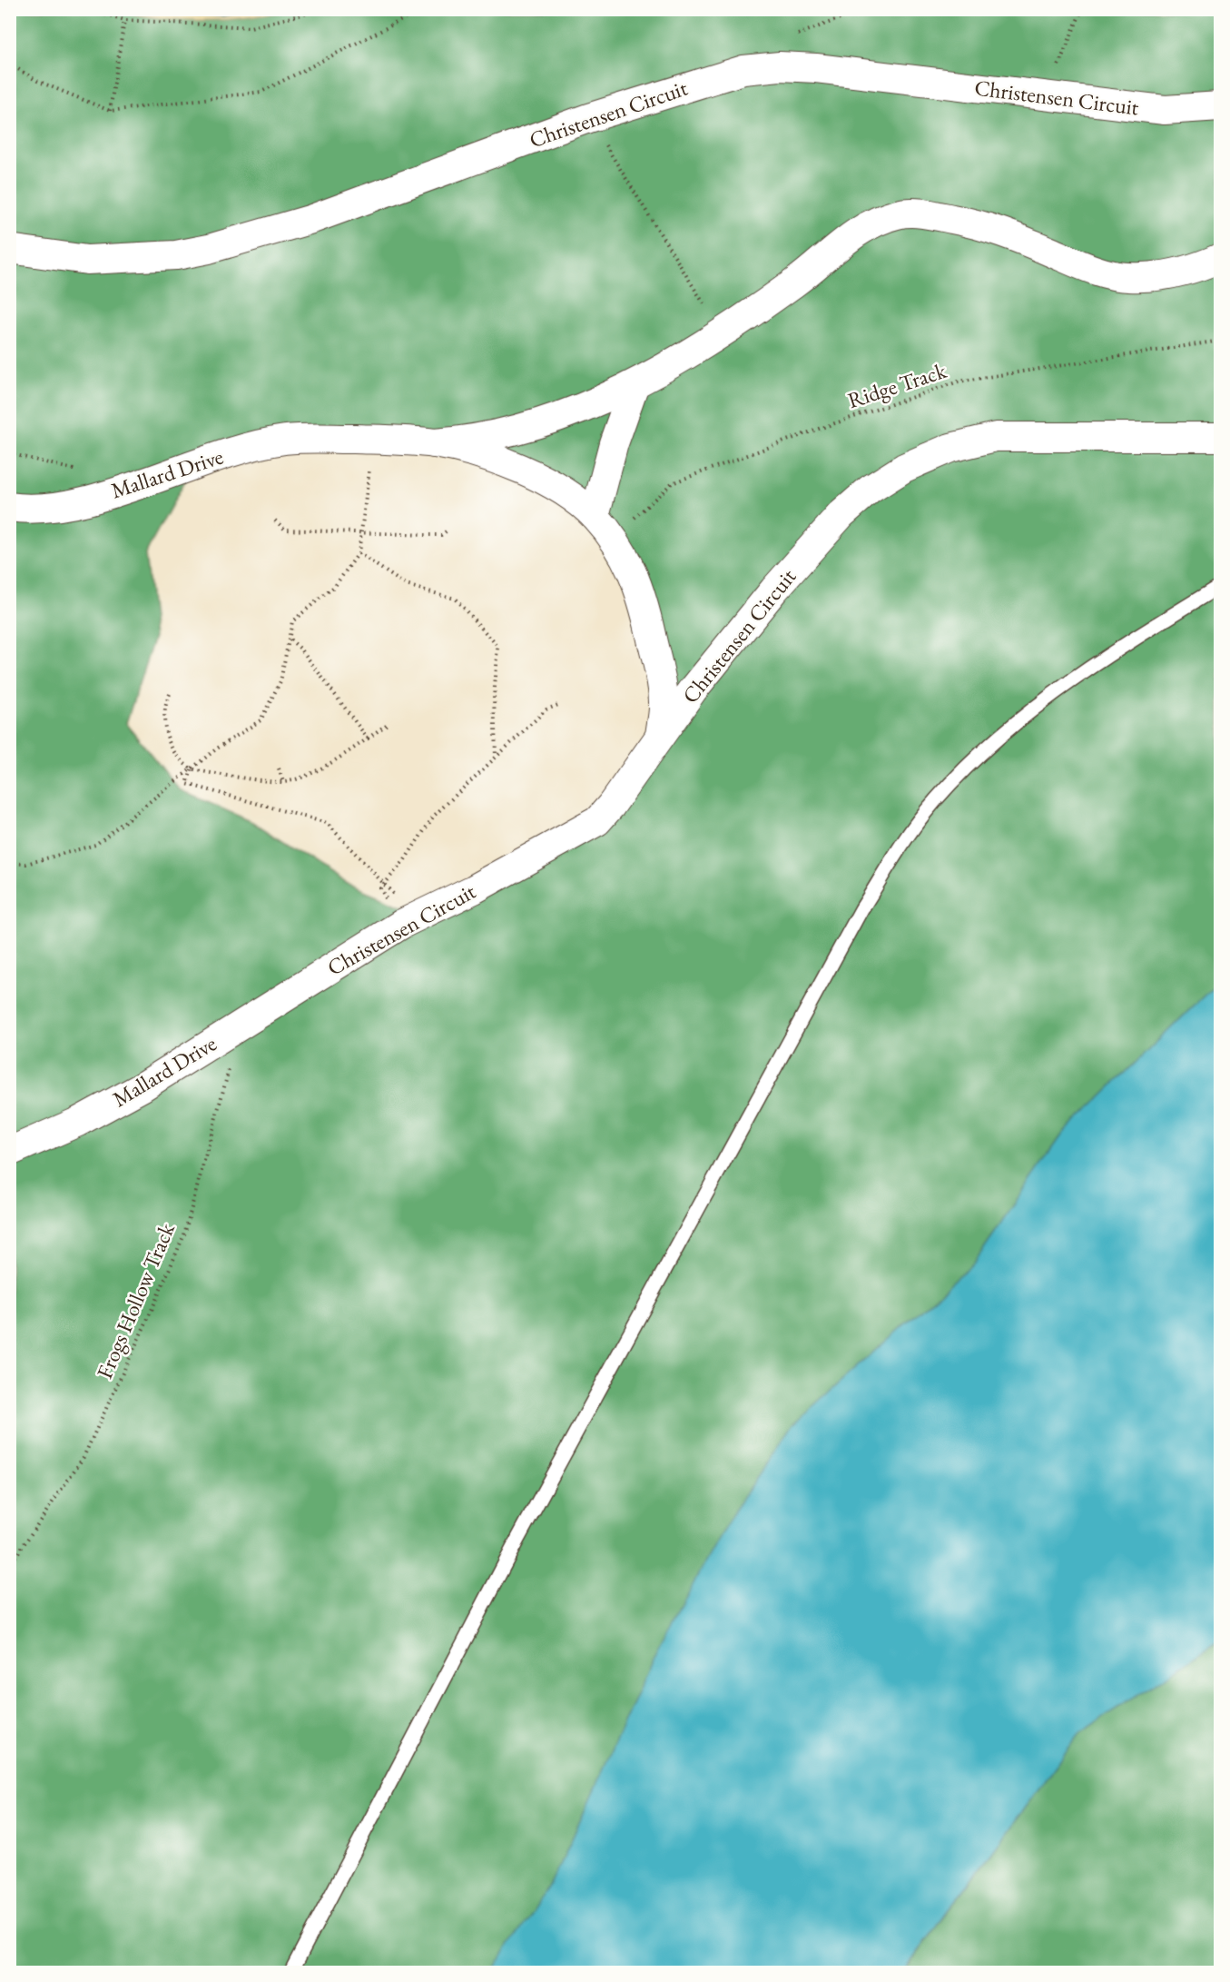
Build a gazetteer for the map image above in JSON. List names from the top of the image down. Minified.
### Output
{"streets":{"street":["Christensen Circuit","Mallard Drive"],"path":["Ridge Track","Frogs Hollow Track"]},"crossings":[["Christensen Circuit","Mallard Drive"],["Mallard Drive","Frogs Hollow Track"]]}
